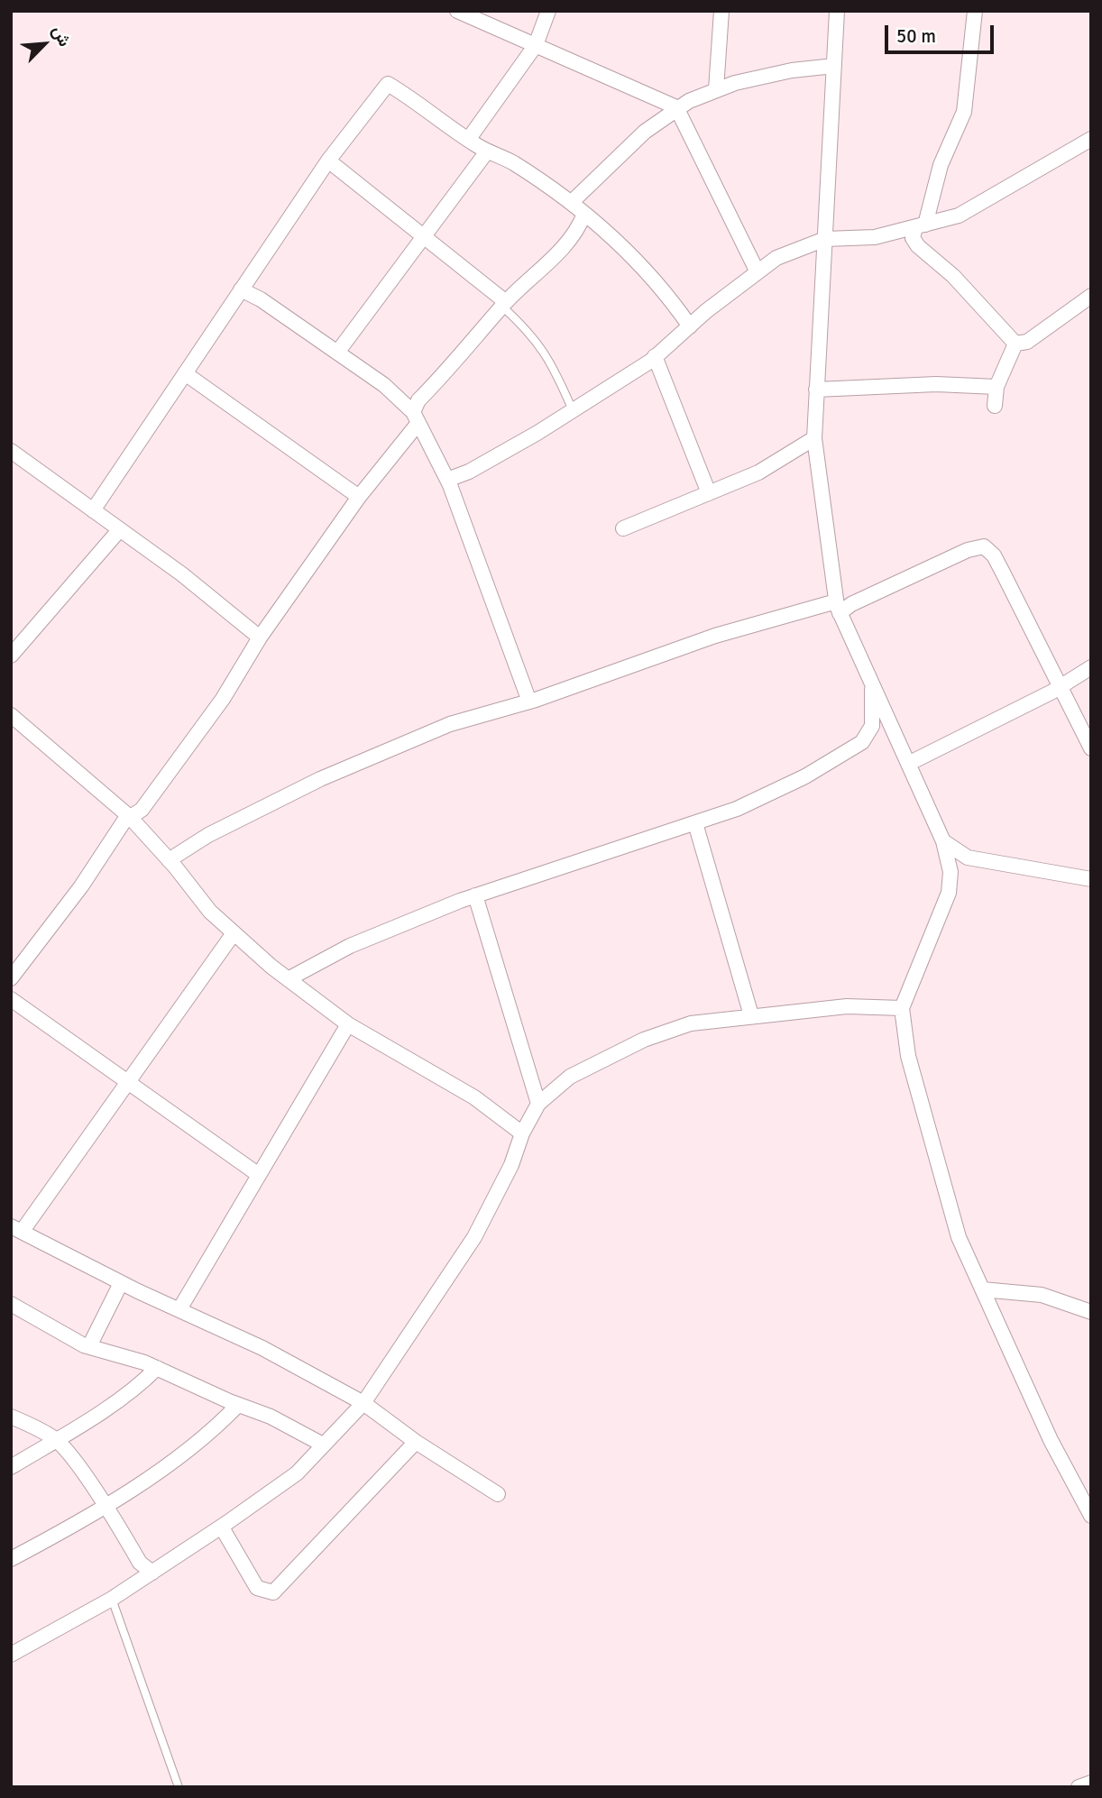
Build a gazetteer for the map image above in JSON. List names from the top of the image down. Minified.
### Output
{"scale_bar":"50 m","north":"top right"}
